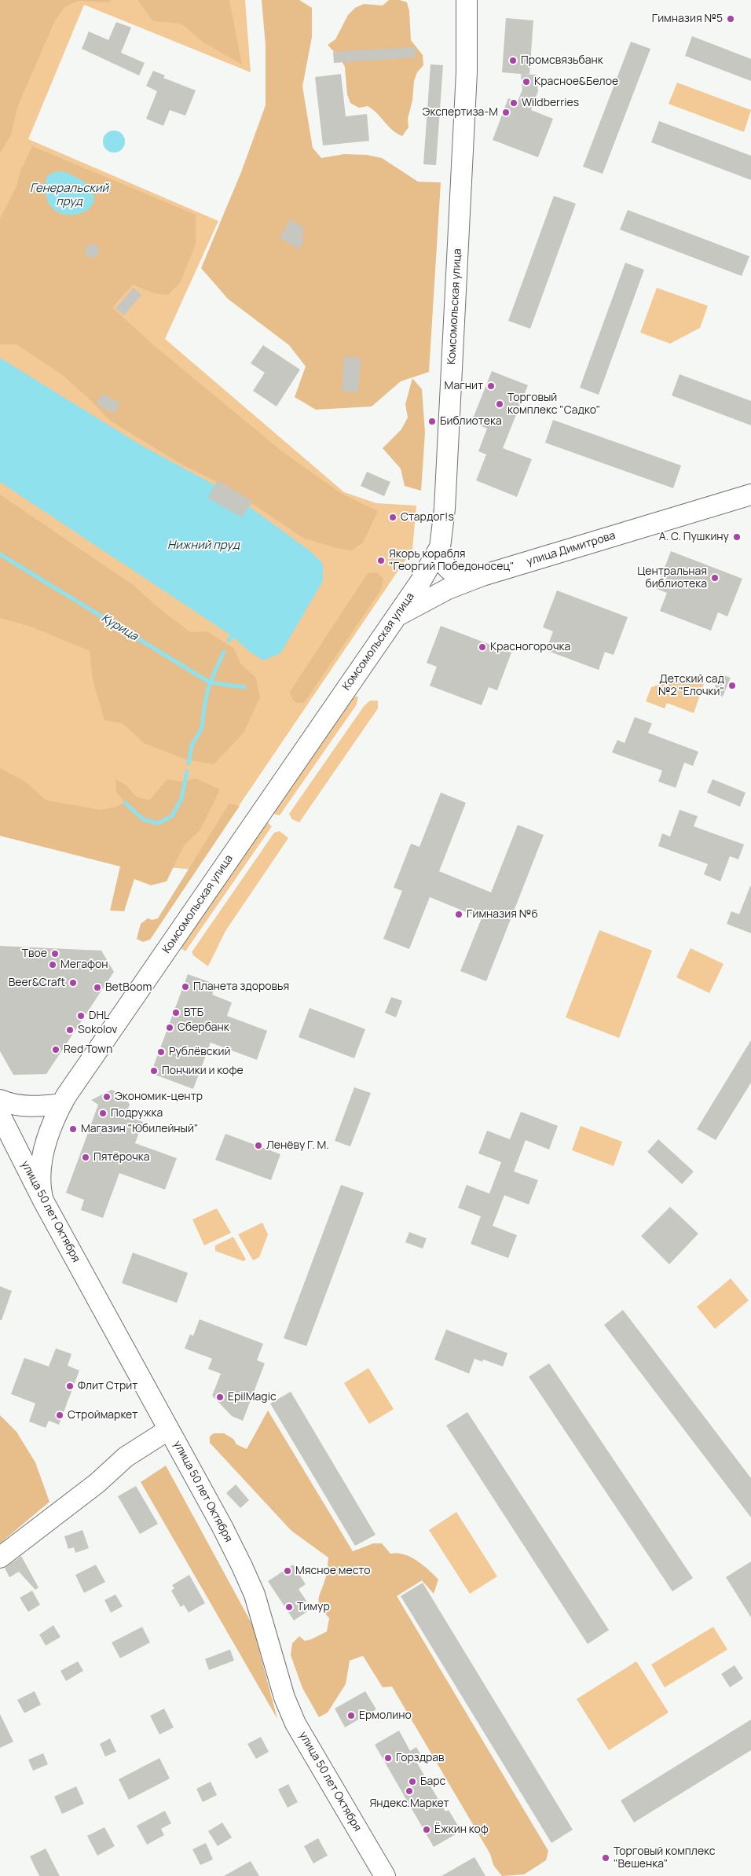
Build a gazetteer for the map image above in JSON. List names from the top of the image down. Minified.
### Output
{"streets":{"street":["Комсомольская улица","улица Димитрова","улица 50 лет Октября"]},"crossings":[["Комсомольская улица","улица Димитрова"],["Комсомольская улица","улица 50 лет Октября"]],"water":["Генеральский пруд","Нижний пруд","Курица"],"places":["Гимназия №5","Промсвязьбанк","Красное&Белое","Wildberries","Экспертиза-М","Магнит","Торговый комплекс \"Садко\"","Библиотека","Стардог!s","А. С. Пушкину","Якорь корабля \"Георгий Победоносец\"","Центральная библиотека","Красногорочка","Детский сад №2 \"Елочки\"","Гимназия №6","Твое","Мегафон","Beer&Craft","Планета здоровья","BetBoom","ВТБ","DHL","Сбербанк","Sokolov","Red Town","Рублёвский","Пончики и кофе","Экономик-центр","Подружка","Магазин \"Юбилейный\"","Ленёву Г. М.","Пятёрочка","Флит Стрит","EpilMagic","Строймаркет","Мясное место","Тимур","Ермолино","Горздрав","Барс","Яндекс.Маркет","Ёжкин коф","Торговый комплекс \"Вешенка\""]}
